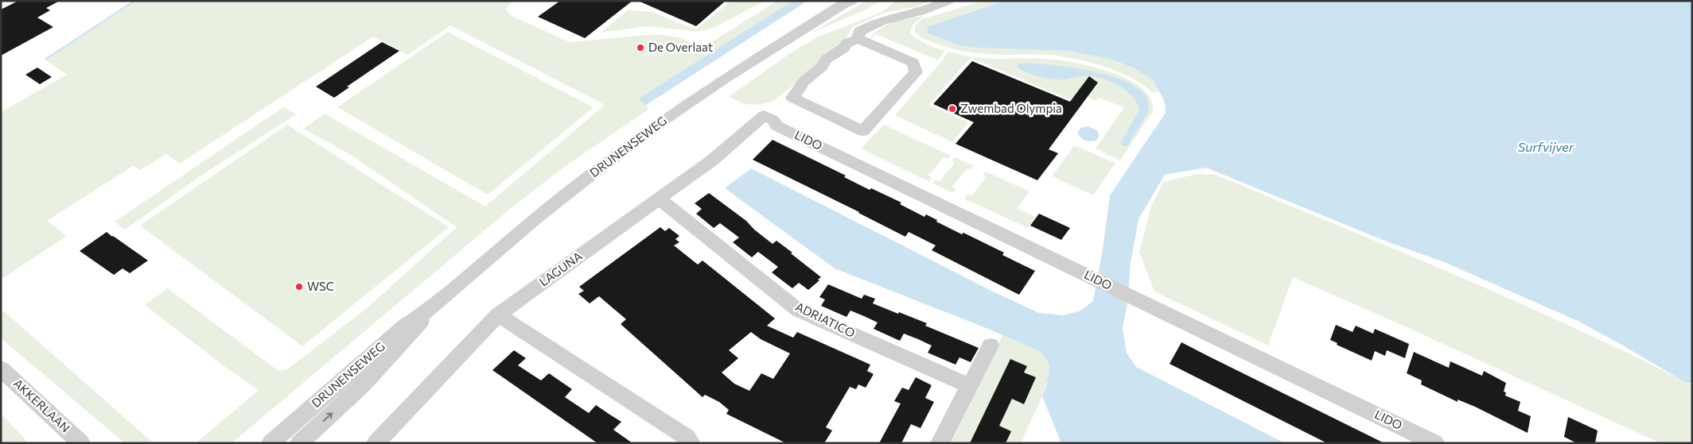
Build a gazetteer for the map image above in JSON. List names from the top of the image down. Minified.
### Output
{"streets":{"street":["LIDO","DRUNENSEWEG","LAGUNA","ADRIATICO","AKKERLAAN"]},"crossings":[["LIDO","LAGUNA"],["LAGUNA","ADRIATICO"]],"water":["Surfvijver"],"places":["De Overlaat","Zwembad Olympia","WSC"]}
